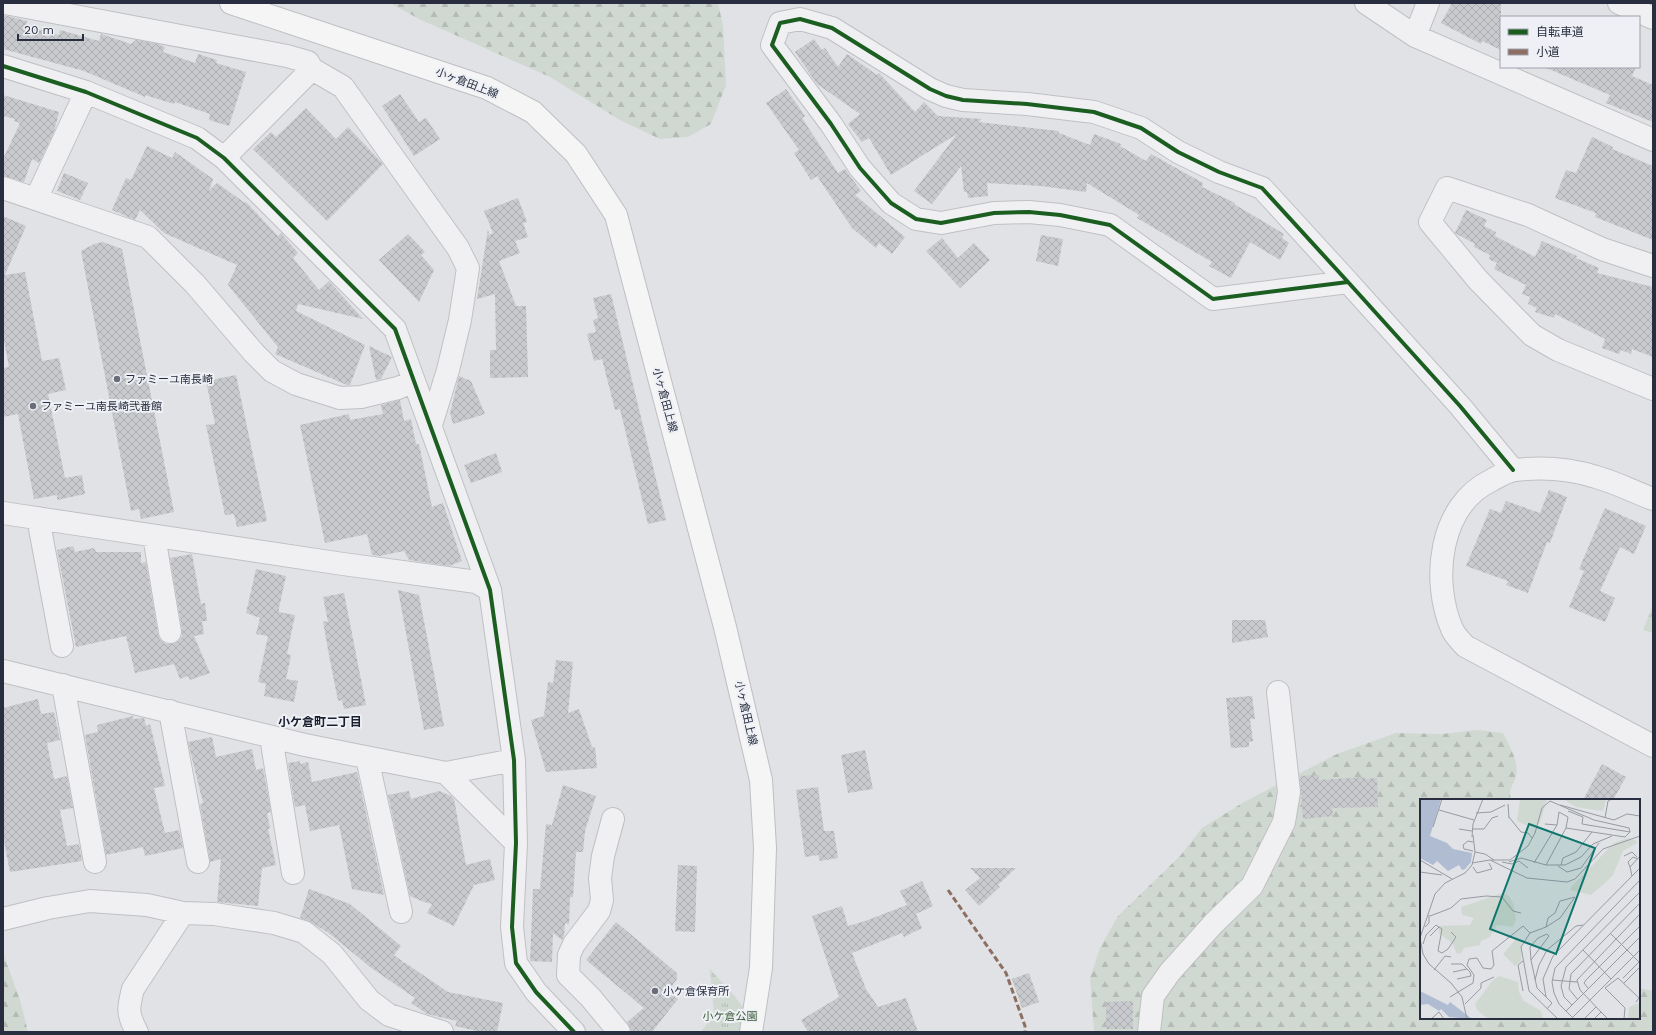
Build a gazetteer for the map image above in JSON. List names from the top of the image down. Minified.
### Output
{"streets":{"main road":["小ヶ倉田上線"]},"districts":["小ケ倉町二丁目"],"parks":["小ケ倉公園"],"places":["ファミーユ南長崎","ファミーユ南長崎弐番館","小ケ倉保育所"],"legend":["自転車道","小道"],"scale_bar":"20 m"}
